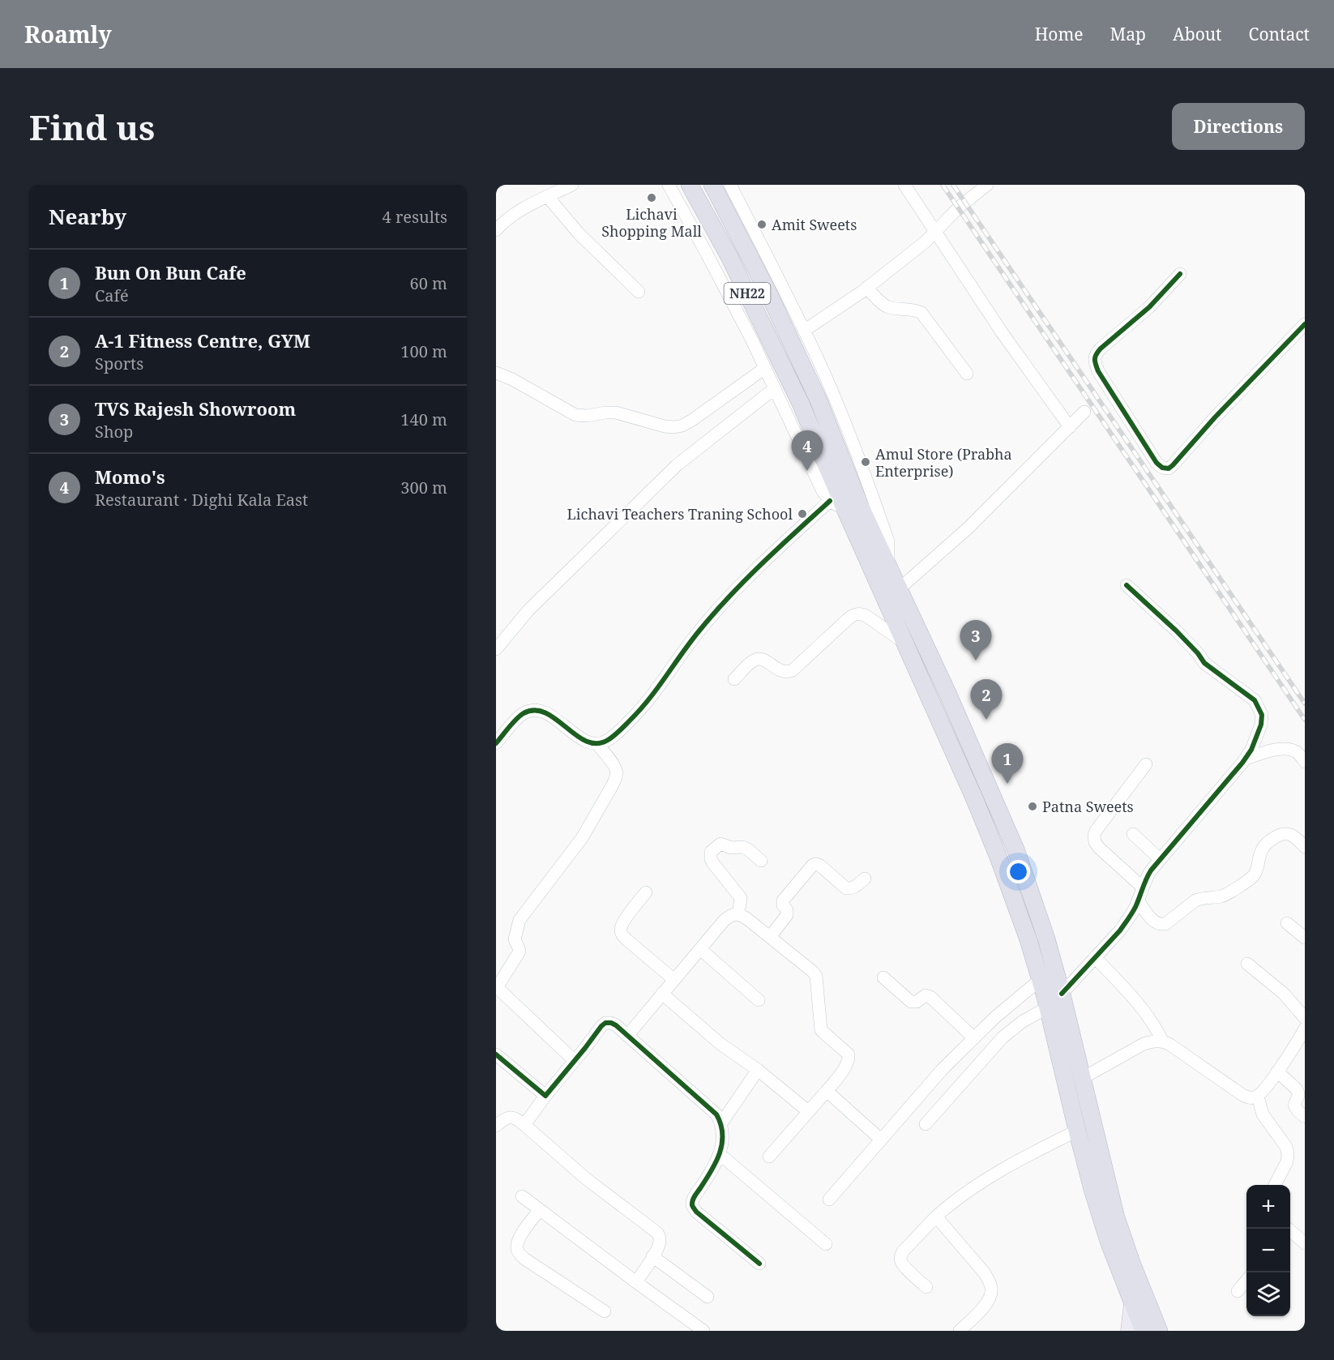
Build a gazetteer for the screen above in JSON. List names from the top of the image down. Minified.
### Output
{"streets":{"highway":["NH22"]},"places":["Lichavi Shopping Mall","Amit Sweets","Amul Store (Prabha Enterprise)","Lichavi Teachers Traning School","Patna Sweets"],"page":{"header":"Roamly","nav":["Home","Map","About","Contact"],"buttons":"Directions","title":"Find us","heading":["Nearby","4 results"],"list":[{"mark":"1","name":"Bun On Bun Cafe","note":"Café","value":"60 m"},{"mark":"2","name":"A-1 Fitness Centre, GYM","note":"Sports","value":"100 m"},{"mark":"3","name":"TVS Rajesh Showroom","note":"Shop","value":"140 m"},{"mark":"4","name":"Momo's","note":"Restaurant · Dighi Kala East","value":"300 m"}],"pins":["4","3","2","1"],"map_buttons":["+","−"]}}
